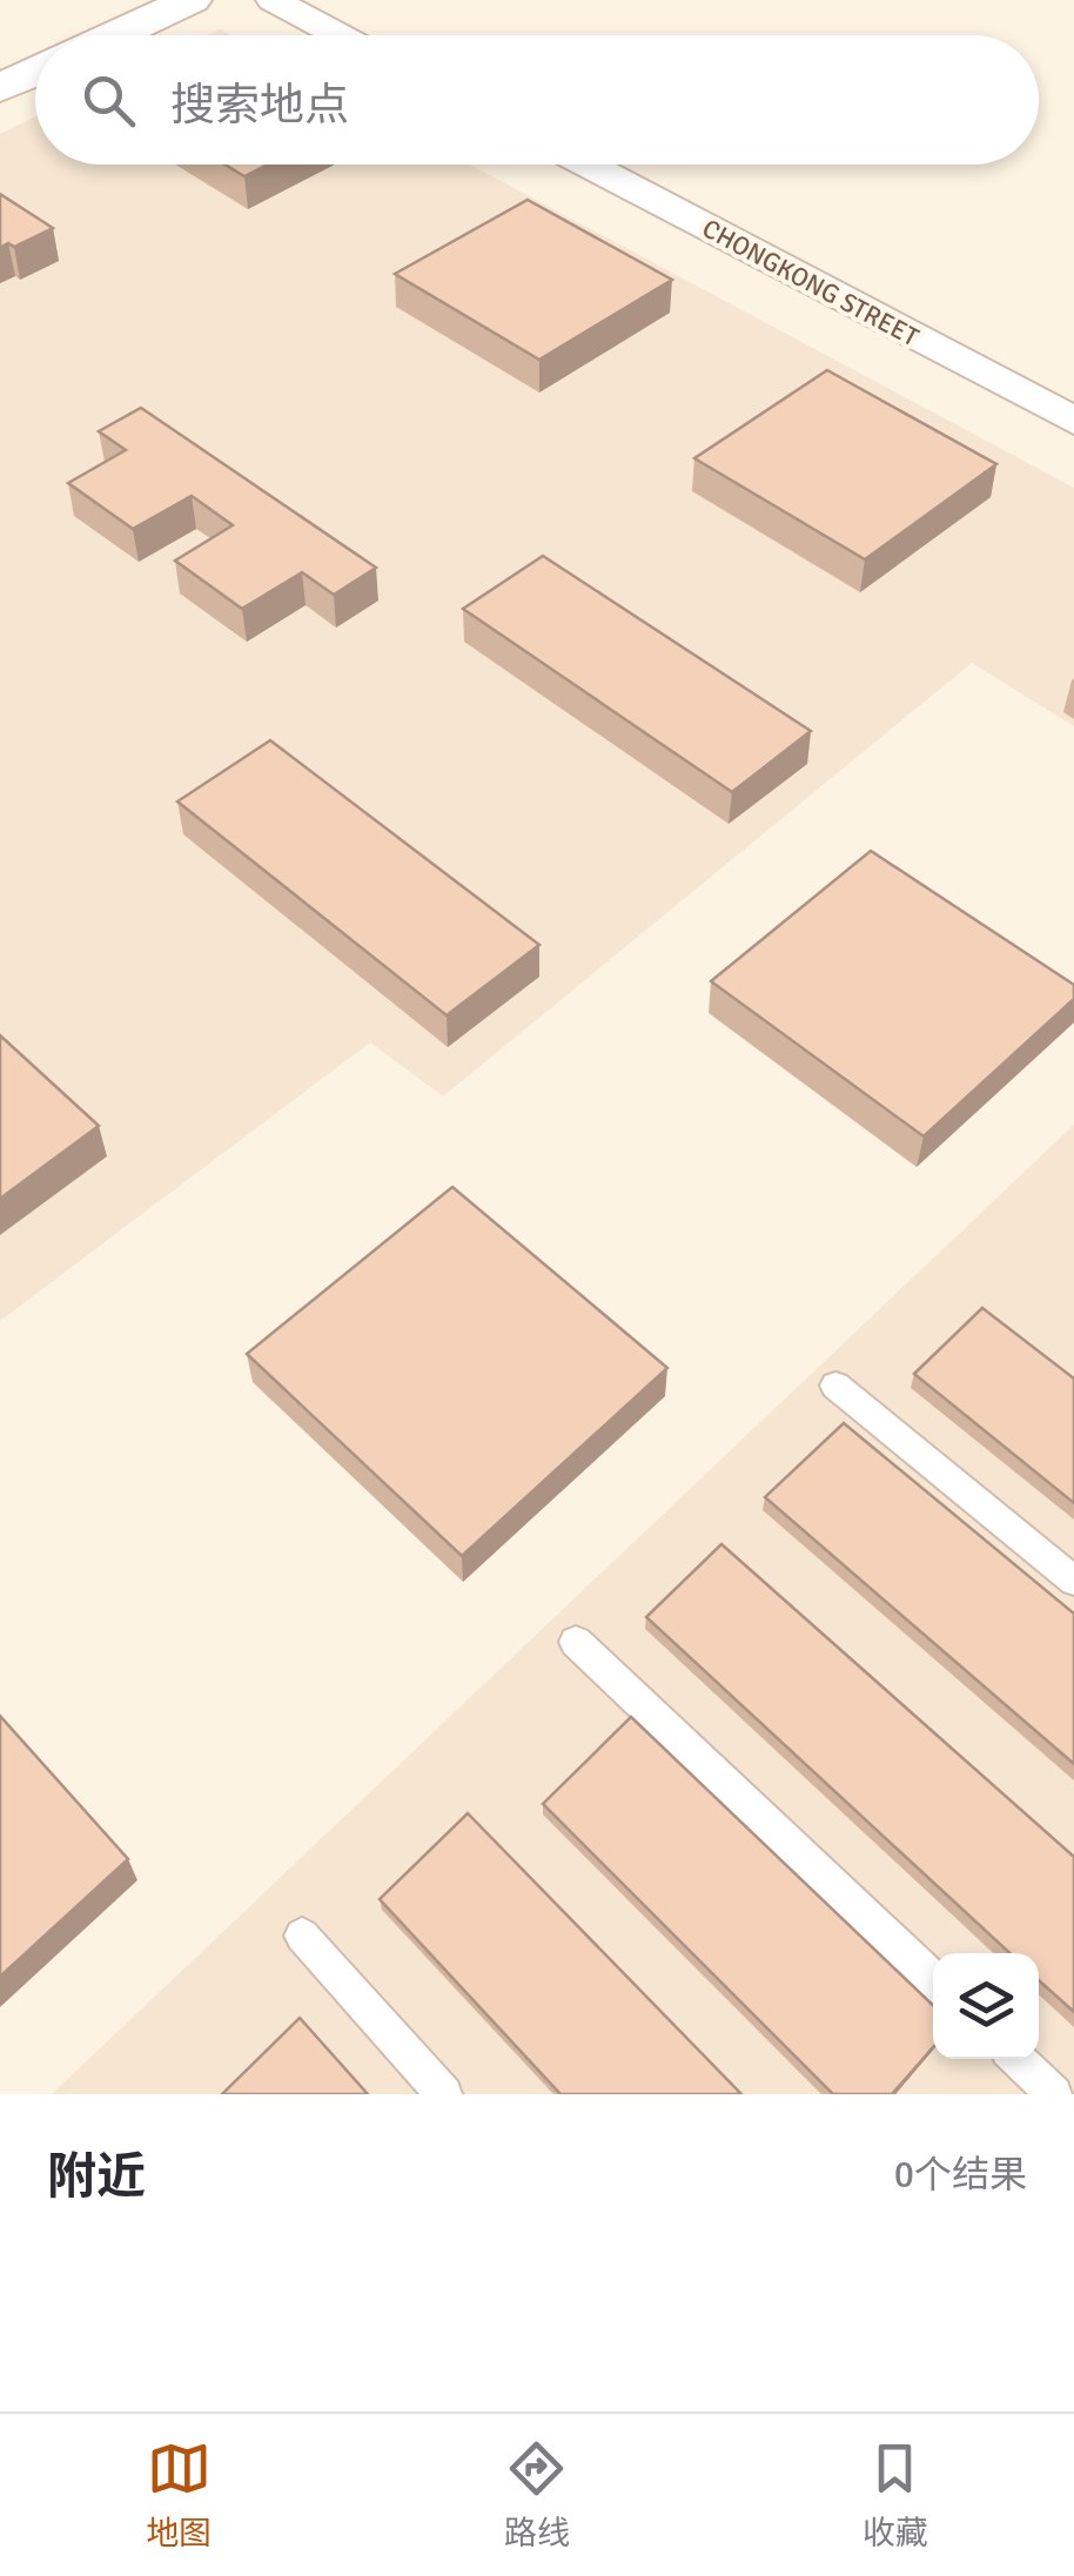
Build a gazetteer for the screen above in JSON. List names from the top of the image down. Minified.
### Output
{"streets":{"street":["CHONGKONG STREET"]},"page":{"search":"搜索地点","heading":["附近","0个结果"],"nav":["地图","路线","收藏"]}}
